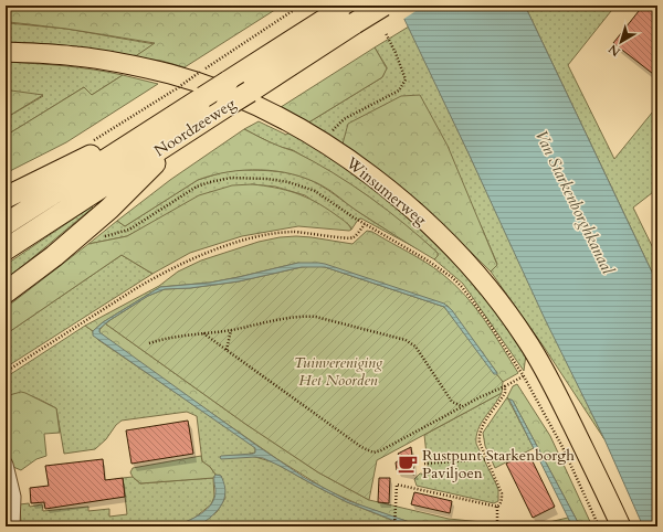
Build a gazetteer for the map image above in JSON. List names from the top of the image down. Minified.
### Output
{"streets":{"highway":["Noordzeeweg"],"main road":["Winsumerweg"]},"water":["Van Starkenborghkanaal"],"parks":["Tuinvereniging Het Noorden"],"places":{"cafe":["Rustpunt Starkenborgh Paviljoen"]},"north":"bottom left"}
